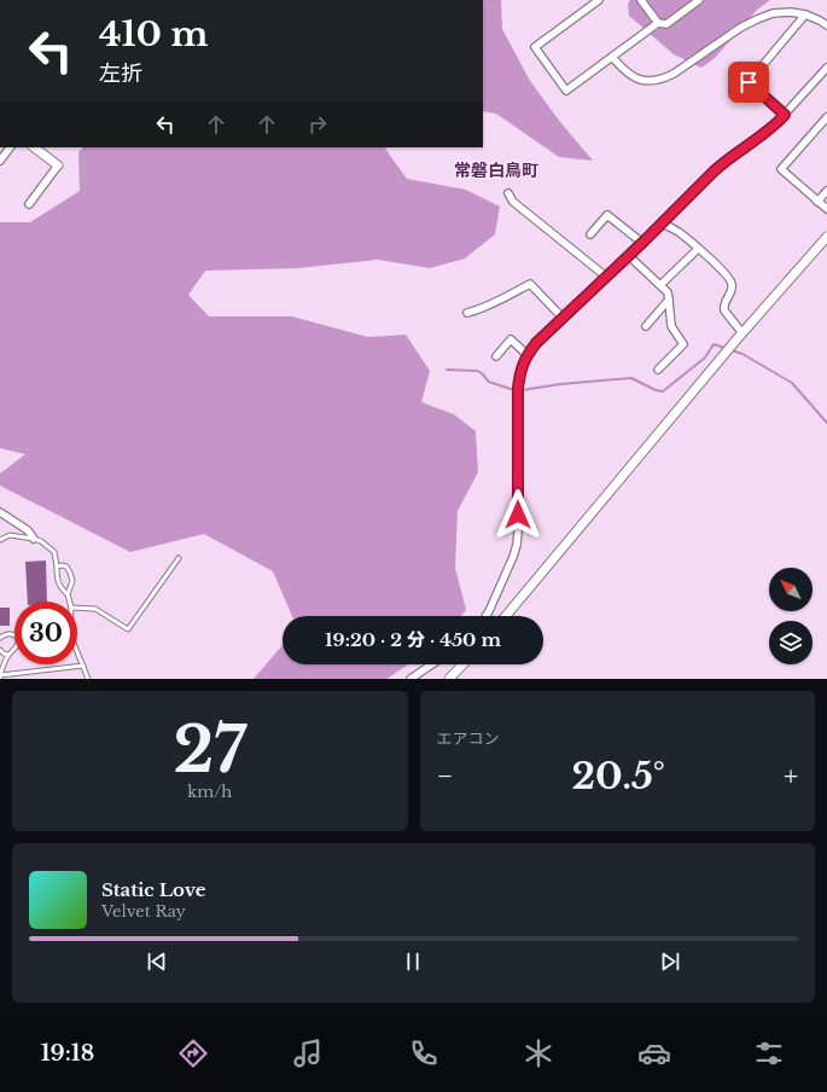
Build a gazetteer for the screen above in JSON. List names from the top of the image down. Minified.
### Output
{"districts":["常磐白鳥町"],"north":"top left","page":{"turn":["410 m","左折"],"limit":"30","trip":"19:20 · 2 分 · 450 m","tile":[["27","km/h"],"エアコン"],"heat":["−","20.5°","+"],"song":["Static Love","Velvet Ray"],"tabs":"19:18"}}
